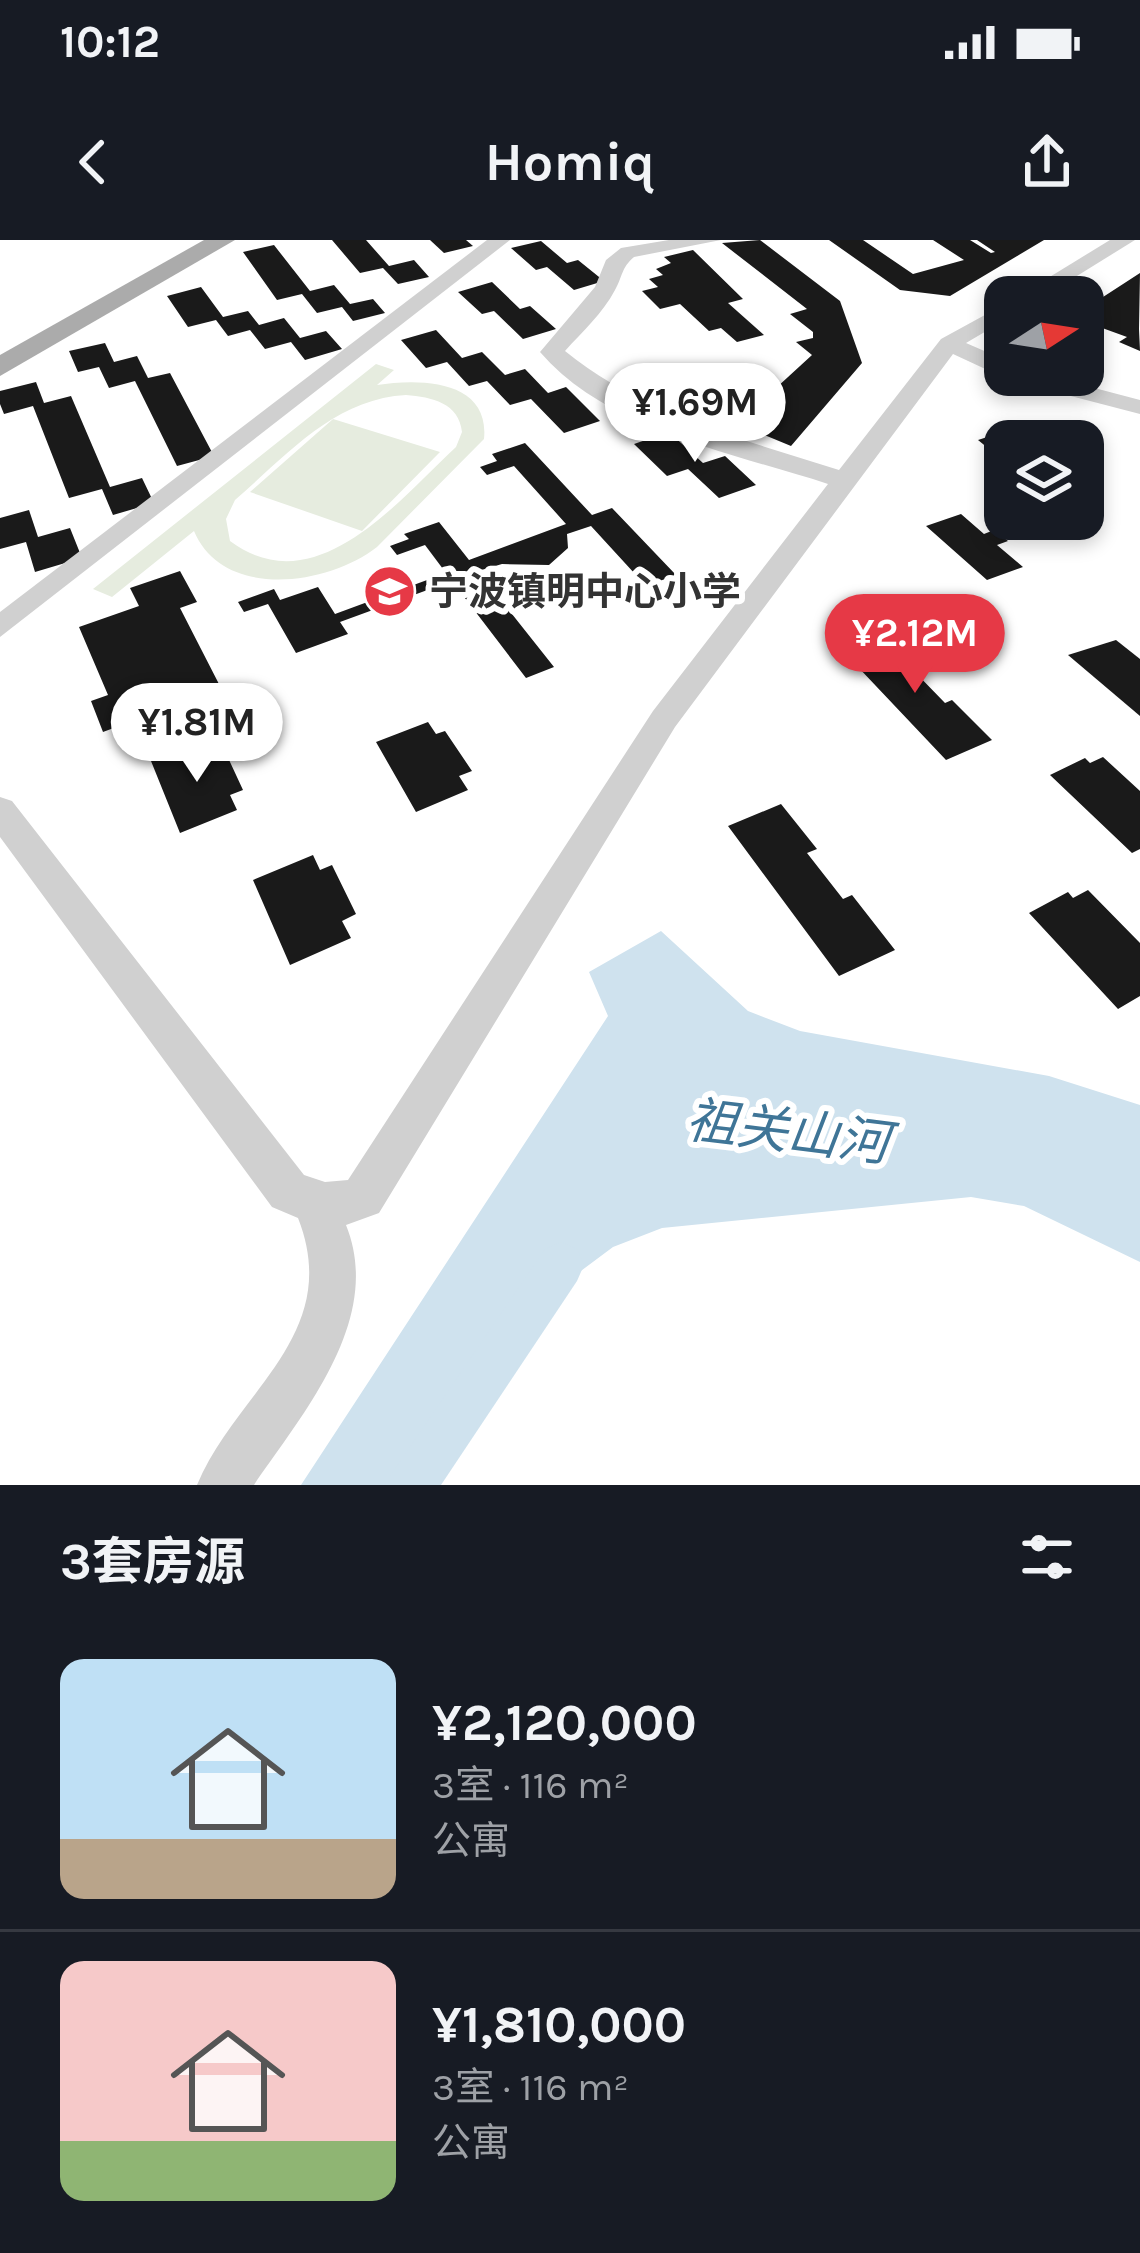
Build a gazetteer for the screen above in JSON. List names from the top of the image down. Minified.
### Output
{"water":["祖关山河"],"places":{"school or university":["宁波镇明中心小学"]},"north":"right","page":{"status":"10:12","header":"Homiq","price":["¥1.69M","¥2.12M","¥1.81M"],"heading":"3套房源","list":[{"name":"¥2,120,000","note":"3室 · 116 m² · 公寓"},{"name":"¥1,810,000","note":"3室 · 116 m² · 公寓"}]}}
